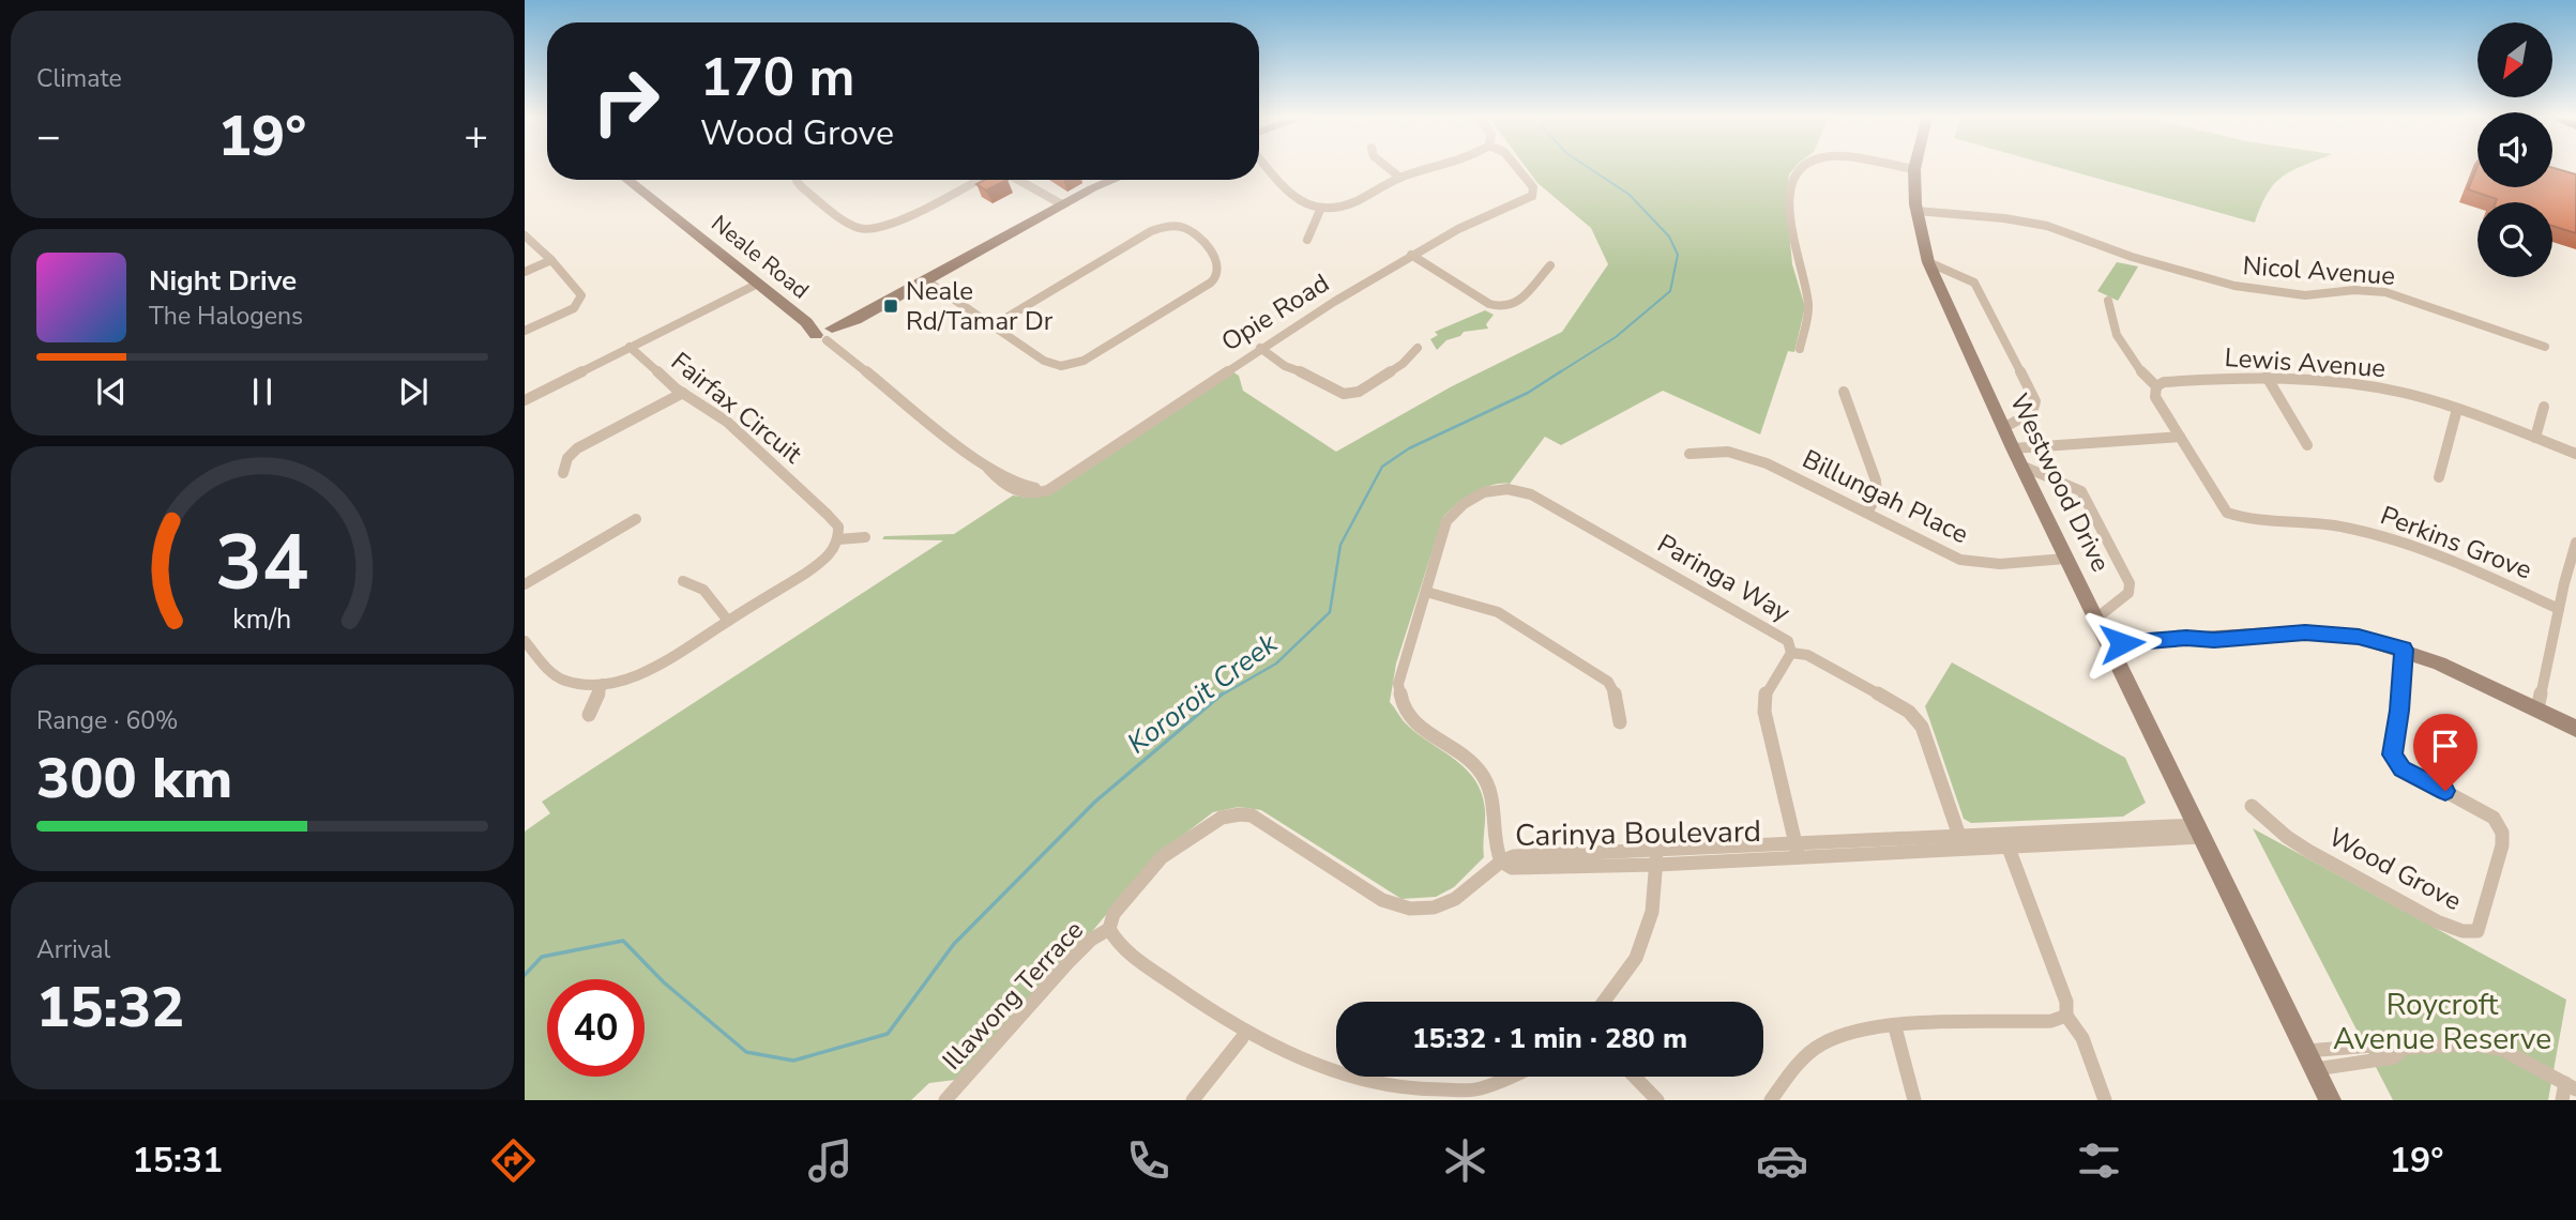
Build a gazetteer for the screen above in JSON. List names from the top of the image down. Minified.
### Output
{"streets":{"street":["Neale Road","Nicol Avenue","Opie Road","Lewis Avenue","Fairfax Circuit","Westwood Drive","Billungah Place","Perkins Grove","Paringa Way","Carinya Boulevard","Wood Grove","Illawong Terrace"]},"crossings":[["Neale Road","Opie Road"],["Neale Road","Fairfax Circuit"],["Nicol Avenue","Westwood Drive"],["Lewis Avenue","Perkins Grove"],["Westwood Drive","Billungah Place"],["Westwood Drive","Carinya Boulevard"],["Paringa Way","Carinya Boulevard"],["Carinya Boulevard","Illawong Terrace"]],"water":["Kororoit Creek"],"parks":["Roycroft Avenue Reserve"],"places":{"transit":["Neale Rd/Tamar Dr"]},"north":"bottom left","page":{"tile":["Climate",["Range · 60%","300 km"],["Arrival","15:32"]],"turn":["170 m","Wood Grove"],"heat":["−","19°","+"],"song":["Night Drive","The Halogens"],"limit":"40","trip":"15:32 · 1 min · 280 m","tabs":["15:31","19°"],"gauge":["34","km/h"]}}
